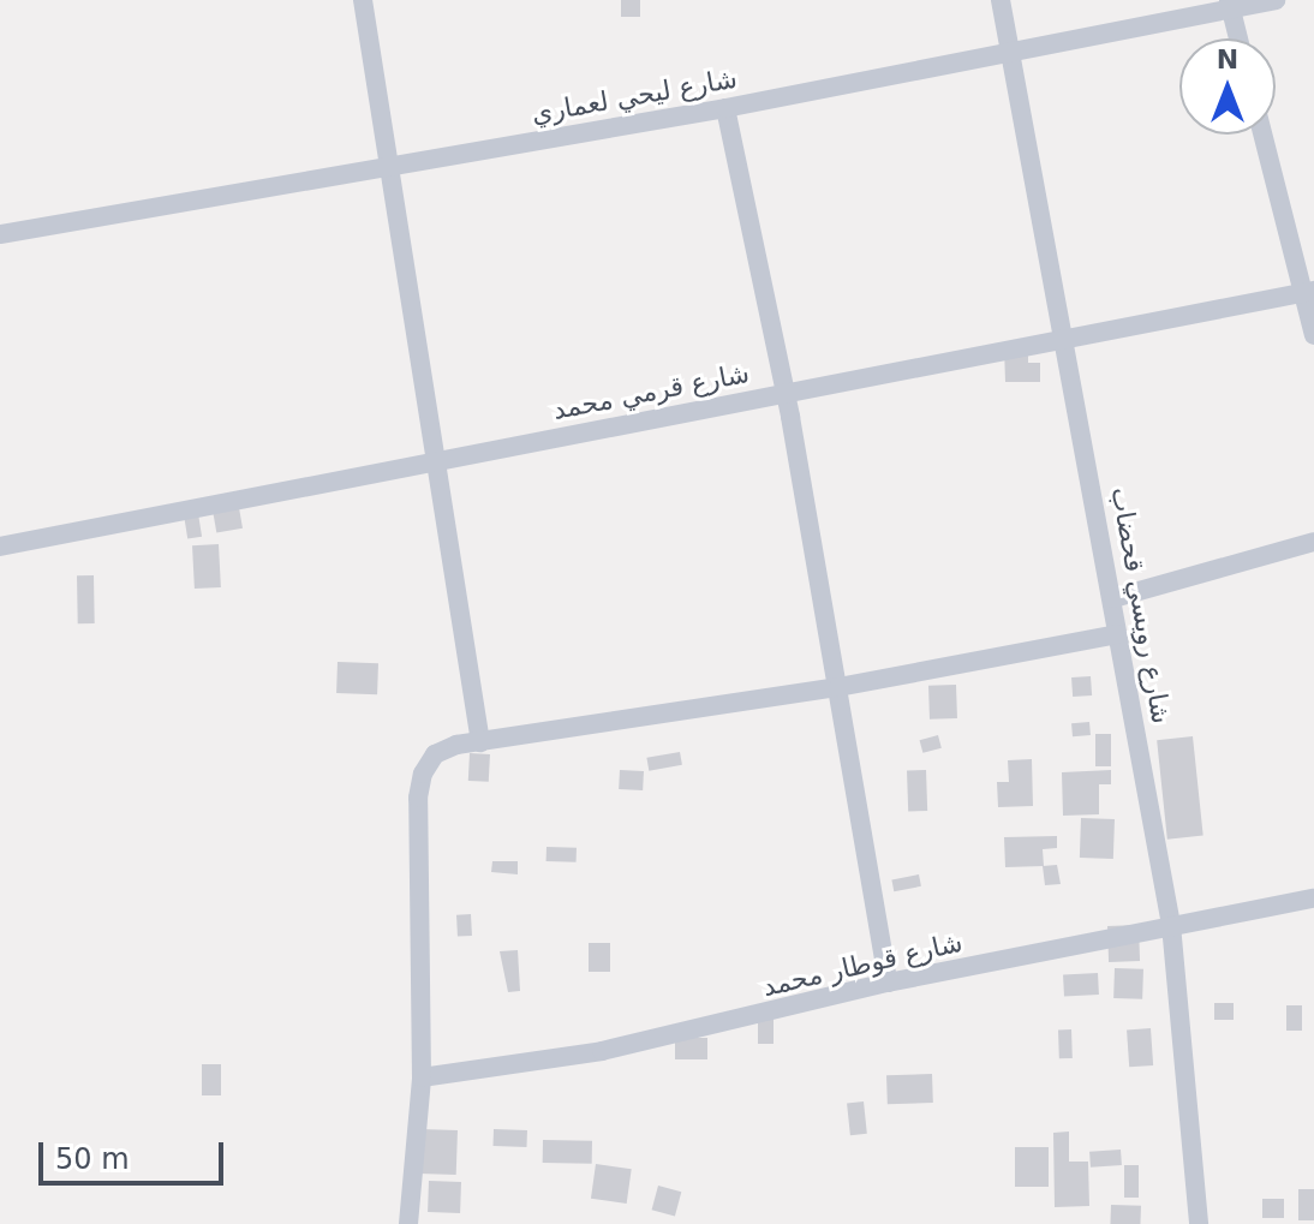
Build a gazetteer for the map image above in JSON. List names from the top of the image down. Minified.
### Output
{"streets":{"street":["شارع ليحي لعماري","شارع قرمي محمد","شارع رويسي قحضاب","شارع قوطار محمد"]},"crossings":[["شارع ليحي لعماري","شارع رويسي قحضاب"],["شارع قرمي محمد","شارع رويسي قحضاب"],["شارع رويسي قحضاب","شارع قوطار محمد"]],"scale_bar":"50 m","north":"top"}
